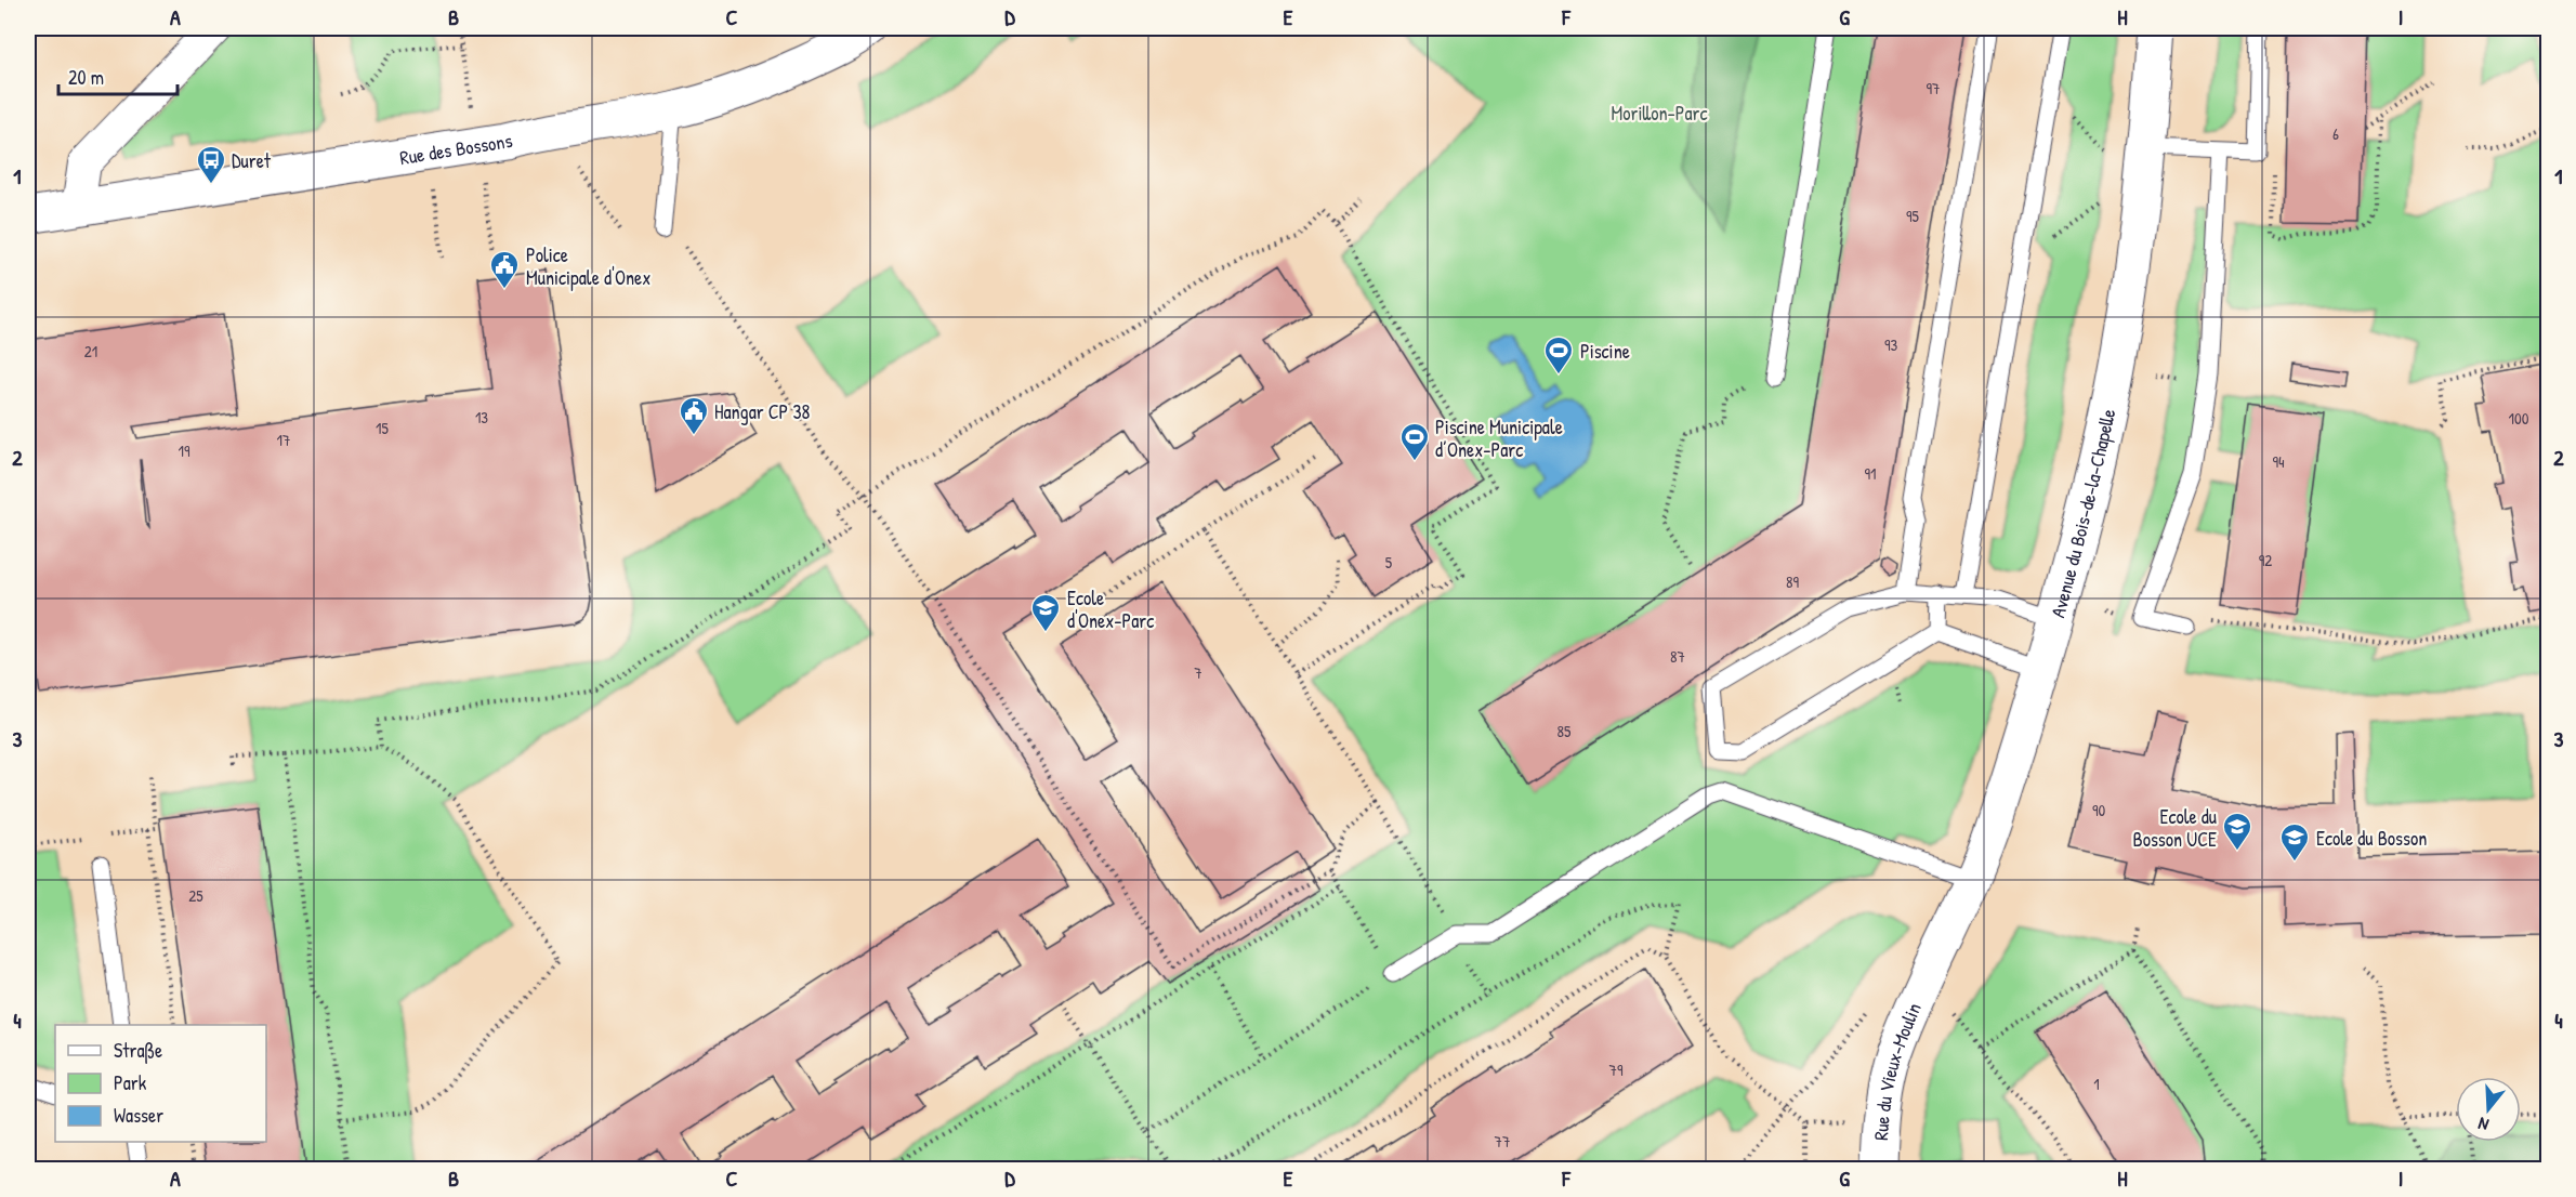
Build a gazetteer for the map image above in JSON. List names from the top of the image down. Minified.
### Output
{"streets":{"street":["Rue des Bossons","Avenue du Bois-de-la-Chapelle","Rue du Vieux-Moulin"]},"crossings":[["Avenue du Bois-de-la-Chapelle","Rue du Vieux-Moulin"]],"parks":["Morillon-Parc"],"places":{"bus stop":["Duret"],"public building":["Police Municipale d'Onex","Hangar CP 38"],"sports":["Piscine","Piscine Municipale d’Onex-Parc"],"school or university":["Ecole d'Onex-Parc","Ecole du Bosson UCE","Ecole du Bosson"]},"house_numbers":["97","6","95","93","21","13","100","15","17","19","94","91","92","5","89","87","7","85","90","25","79","1","77"],"legend":["Straße","Park","Wasser"],"scale_bar":"20 m","north":"bottom","grid":{"columns":["A","B","C","D","E","F","G","H","I"],"rows":["1","2","3","4"]}}
